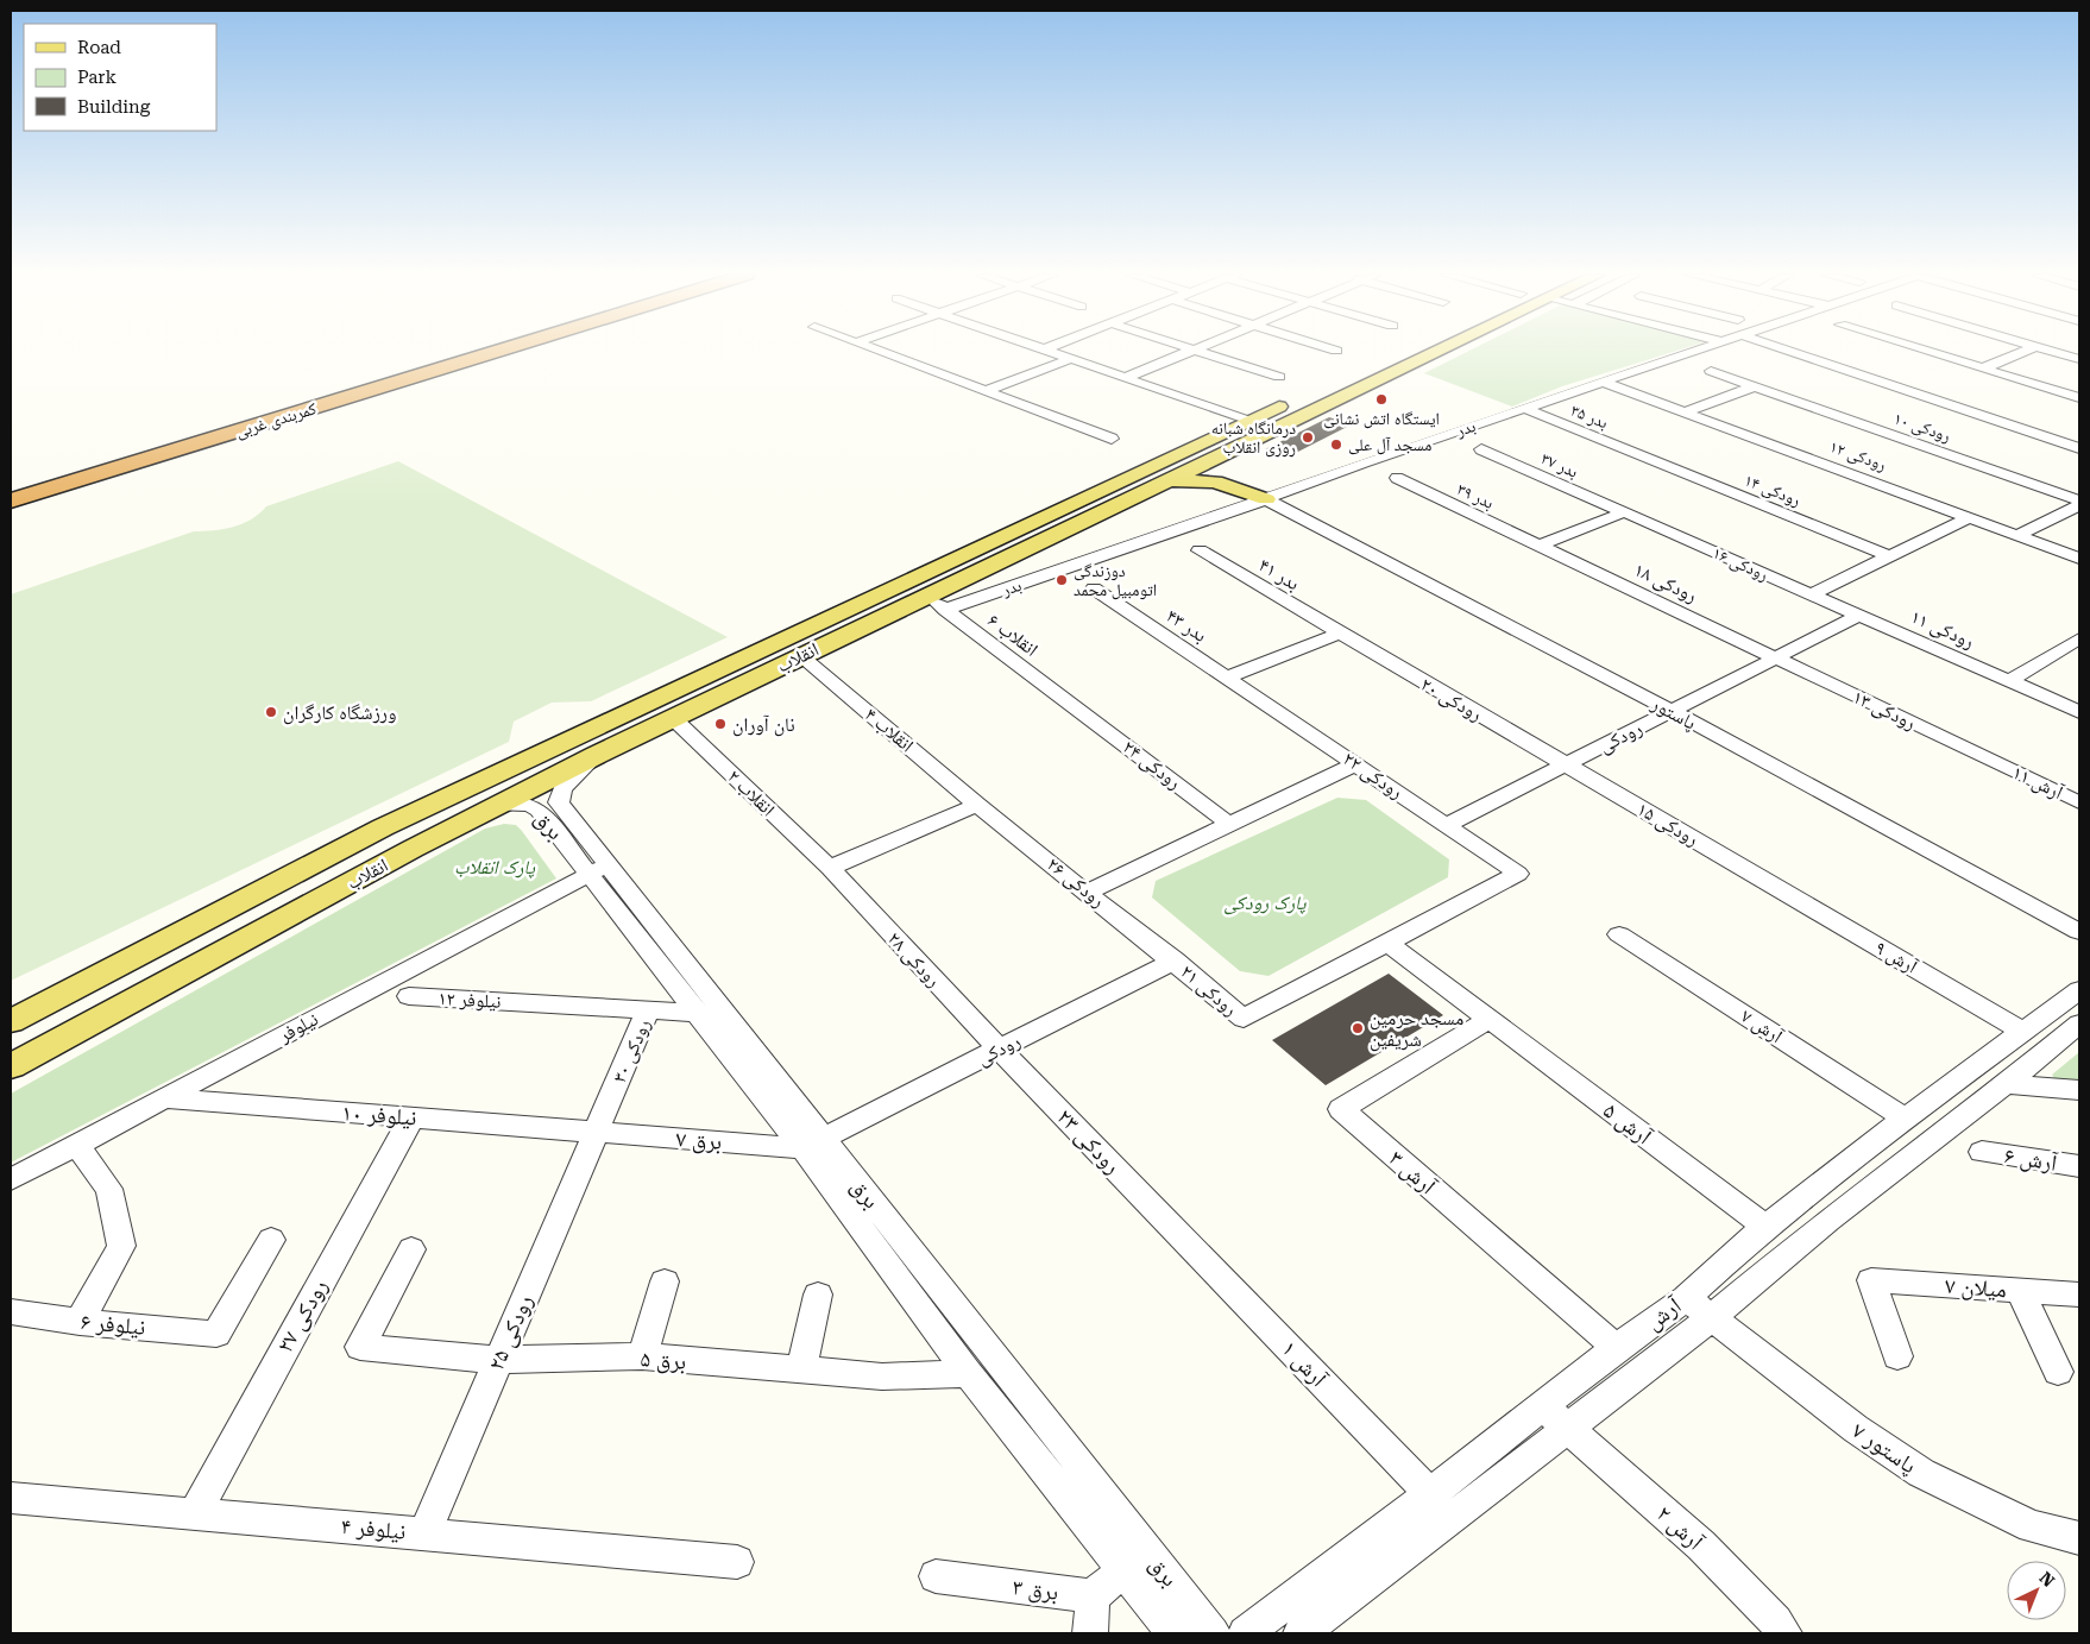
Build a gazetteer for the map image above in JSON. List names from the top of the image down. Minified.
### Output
{"streets":{"highway":["کمربندی غربی"],"main road":["انقلاب"],"street":["بدر ۳۵","رودکی ۱۰","بدر","رودکی ۱۲","بدر ۳۷","رودکی ۱۴","بدر ۳۹","رودکی ۱۶","بدر ۴۱","رودکی ۱۸","بدر ۴۳","رودکی ۱۱","انقلاب ۶","رودکی ۲۰","رودکی ۱۳","پاستور","انقلاب ۴","رودکی","رودکی ۲۴","رودکی ۲۲","آرش ۱۱","انقلاب ۲","رودکی ۱۵","برق","رودکی ۲۶","آرش ۹","رودکی ۲۸","رودکی ۲۱","نیلوفر ۱۲","آرش ۷","نیلوفر","رودکی ۳۰","نیلوفر ۱۰","آرش ۵","برق ۷","رودکی ۲۳","آرش ۶","آرش ۳","میلان ۷","آرش","رودکی ۲۷","نیلوفر ۶","رودکی ۲۵","برق ۵","آرش ۱","پاستور ۷","آرش ۲","نیلوفر ۴","برق ۳"]},"crossings":[["بدر ۳۵","بدر"],["بدر ۳۵","رودکی ۱۴"],["بدر","رودکی ۱۲"],["بدر","انقلاب ۶"],["بدر","پاستور"],["بدر ۳۷","رودکی ۱۶"],["بدر ۳۹","رودکی ۱۸"],["رودکی ۱۶","رودکی ۱۱"],["رودکی ۱۶","رودکی"],["بدر ۴۱","رودکی ۲۰"],["رودکی ۱۸","رودکی ۱۳"],["رودکی ۱۸","رودکی"],["بدر ۴۳","رودکی ۲۲"],["رودکی ۱۱","رودکی"],["انقلاب ۶","انقلاب"],["انقلاب ۶","رودکی ۲۴"],["انقلاب","انقلاب ۴"],["انقلاب","انقلاب ۲"],["انقلاب","برق"],["رودکی ۲۰","رودکی"],["رودکی ۲۰","رودکی ۱۵"],["رودکی ۱۳","رودکی"],["رودکی ۱۳","آرش ۱۱"],["پاستور","رودکی"],["انقلاب ۴","رودکی ۲۶"],["رودکی","رودکی ۲۲"],["رودکی","رودکی ۱۵"],["رودکی","برق"],["رودکی","رودکی ۲۶"],["رودکی","رودکی ۲۸"],["رودکی","رودکی ۲۱"],["رودکی","برق ۷"],["رودکی","رودکی ۲۳"],["رودکی ۲۲","رودکی ۲۱"],["رودکی ۲۲","آرش ۵"],["انقلاب ۲","رودکی ۲۸"],["رودکی ۱۵","آرش ۹"],["برق","نیلوفر"],["برق","برق ۷"],["برق","برق ۵"],["رودکی ۲۶","رودکی ۲۱"],["آرش ۹","آرش"],["رودکی ۲۸","رودکی ۲۳"],["رودکی ۲۱","آرش ۵"],["نیلوفر ۱۲","رودکی ۳۰"],["آرش ۷","آرش"],["نیلوفر","نیلوفر ۱۰"],["رودکی ۳۰","نیلوفر ۱۰"],["رودکی ۳۰","برق ۷"],["رودکی ۳۰","رودکی ۲۵"],["نیلوفر ۱۰","برق ۷"],["نیلوفر ۱۰","رودکی ۲۷"],["نیلوفر ۱۰","رودکی ۲۵"],["آرش ۵","آرش ۳"],["آرش ۵","آرش"],["برق ۷","رودکی ۲۵"],["رودکی ۲۳","آرش ۱"],["آرش ۳","آرش"],["آرش","آرش ۱"],["آرش","پاستور ۷"],["آرش","آرش ۲"],["رودکی ۲۷","نیلوفر ۴"],["رودکی ۲۵","برق ۵"],["رودکی ۲۵","نیلوفر ۴"]],"parks":["پارک انقلاب","پارک رودکی"],"places":["ایستگاه اتش نشانی","درمانگاه شبانه روزی انقلاب","مسجد آل علی","دوزندگی اتومبیل محمد","ورزشگاه کارگران","نان آوران","مسجد حرمین شریفین"],"legend":["Road","Park","Building"],"north":"top right"}
